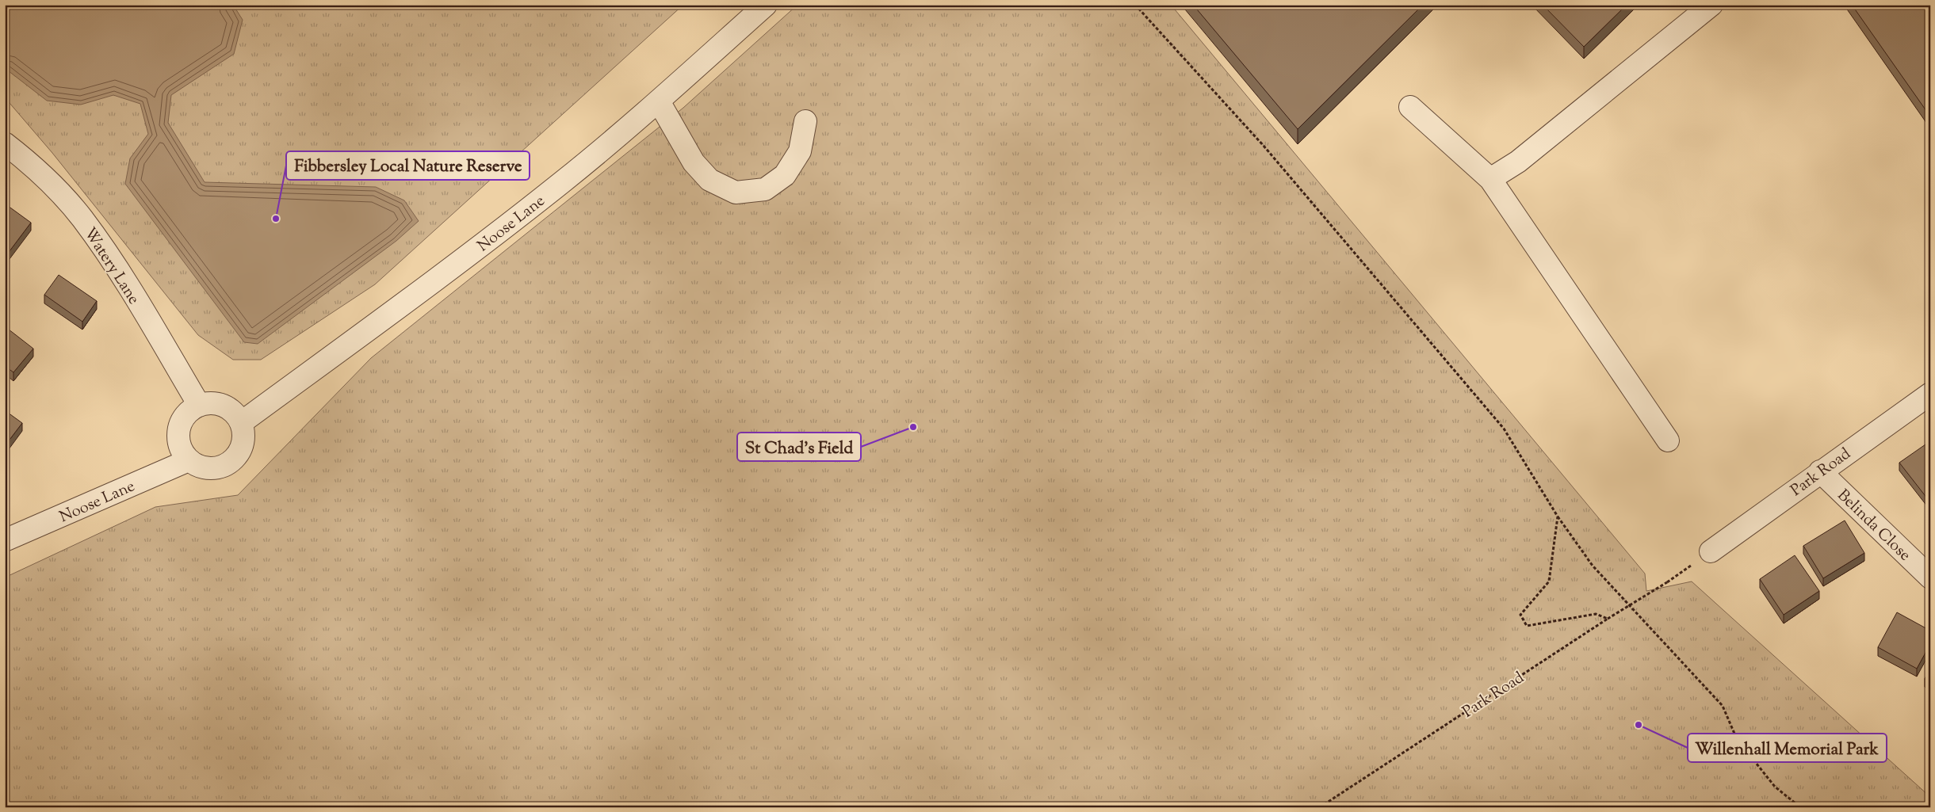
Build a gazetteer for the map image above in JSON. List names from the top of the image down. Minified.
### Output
{"streets":{"street":["Noose Lane","Watery Lane","Park Road","Belinda Close"]},"crossings":[["Noose Lane","Watery Lane"],["Park Road","Belinda Close"]],"places":["Fibbersley Local Nature Reserve","St Chad's Field","Willenhall Memorial Park"]}
